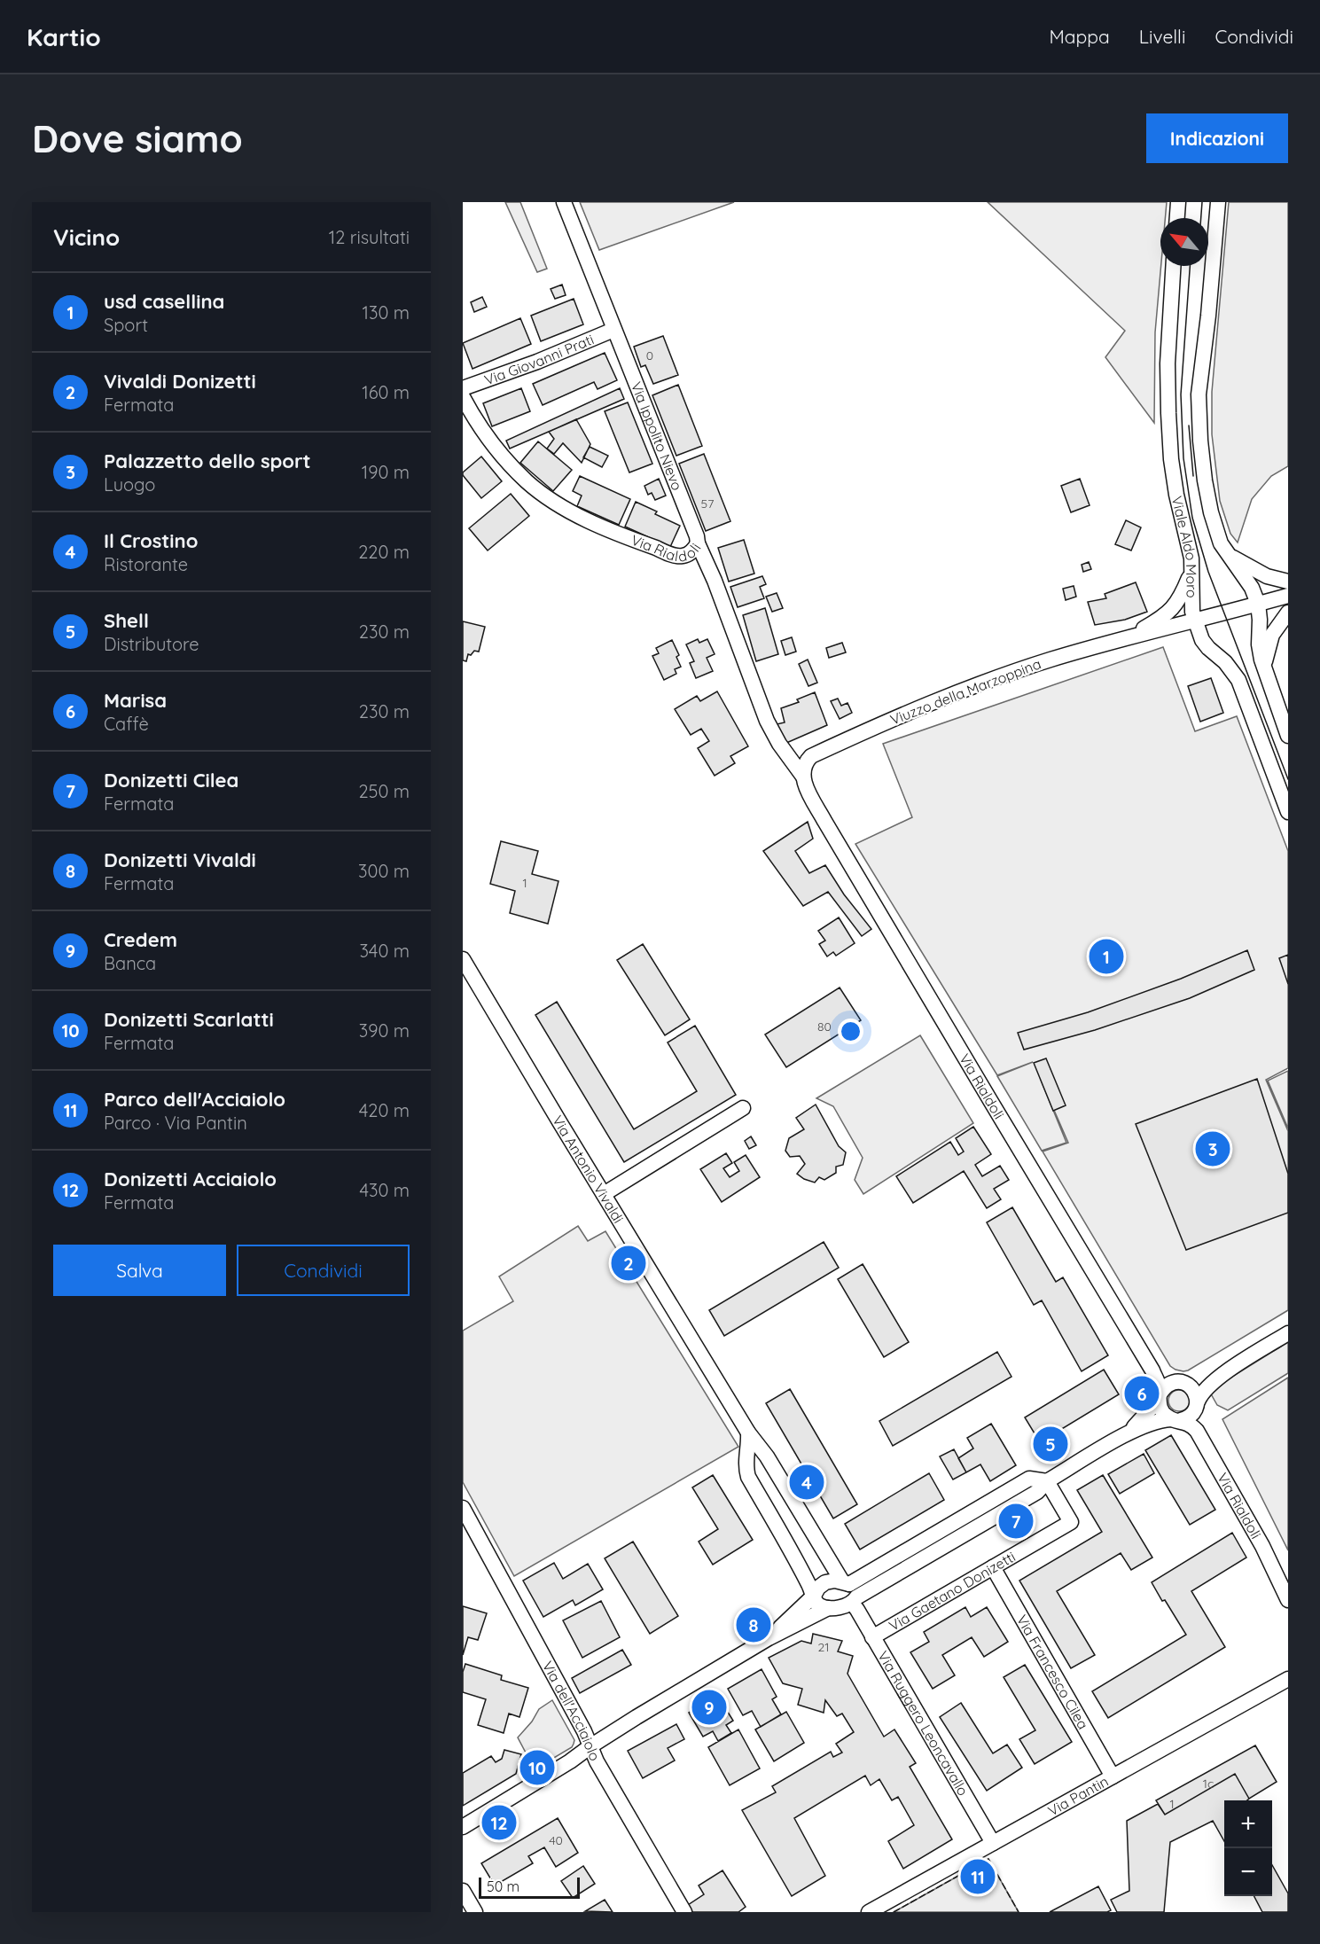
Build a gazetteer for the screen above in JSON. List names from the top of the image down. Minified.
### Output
{"streets":{"street":["Via Giovanni Prati","Via Ippolito Nievo","Via Rialdoli","Viale Aldo Moro","Viuzzo della Marzoppina","Via Antonio Vivaldi","Via Gaetano Donizetti","Via Francesco Cilea","Via dell'Acciaiolo","Via Ruggero Leoncavallo","Via Pantin"]},"crossings":[["Via Giovanni Prati","Via Ippolito Nievo"],["Via Ippolito Nievo","Via Rialdoli"],["Via Rialdoli","Viuzzo della Marzoppina"],["Viale Aldo Moro","Viuzzo della Marzoppina"],["Via Antonio Vivaldi","Via Ruggero Leoncavallo"],["Via Gaetano Donizetti","Via Francesco Cilea"],["Via Gaetano Donizetti","Via Ruggero Leoncavallo"],["Via Francesco Cilea","Via Pantin"],["Via Ruggero Leoncavallo","Via Pantin"]],"house_numbers":["0","57","1","80","21","1c","1","40"],"scale_bar":"50 m","north":"top left","page":{"header":"Kartio","nav":["Mappa","Livelli","Condividi"],"buttons":["Indicazioni",["Salva","Condividi"]],"title":"Dove siamo","heading":["Vicino","12 risultati"],"list":[{"mark":"1","name":"usd casellina","note":"Sport","value":"130 m"},{"mark":"2","name":"Vivaldi Donizetti","note":"Fermata","value":"160 m"},{"mark":"3","name":"Palazzetto dello sport","note":"Luogo","value":"190 m"},{"mark":"4","name":"Il Crostino","note":"Ristorante","value":"220 m"},{"mark":"5","name":"Shell","note":"Distributore","value":"230 m"},{"mark":"6","name":"Marisa","note":"Caffè","value":"230 m"},{"mark":"7","name":"Donizetti Cilea","note":"Fermata","value":"250 m"},{"mark":"8","name":"Donizetti Vivaldi","note":"Fermata","value":"300 m"},{"mark":"9","name":"Credem","note":"Banca","value":"340 m"},{"mark":"10","name":"Donizetti Scarlatti","note":"Fermata","value":"390 m"},{"mark":"11","name":"Parco dell'Acciaiolo","note":"Parco · Via Pantin","value":"420 m"},{"mark":"12","name":"Donizetti Acciaiolo","note":"Fermata","value":"430 m"}],"pins":["1","3","2","6","5","4","7","8","9","10","12","11"],"map_buttons":["+","−"],"scale":"50 m"}}
